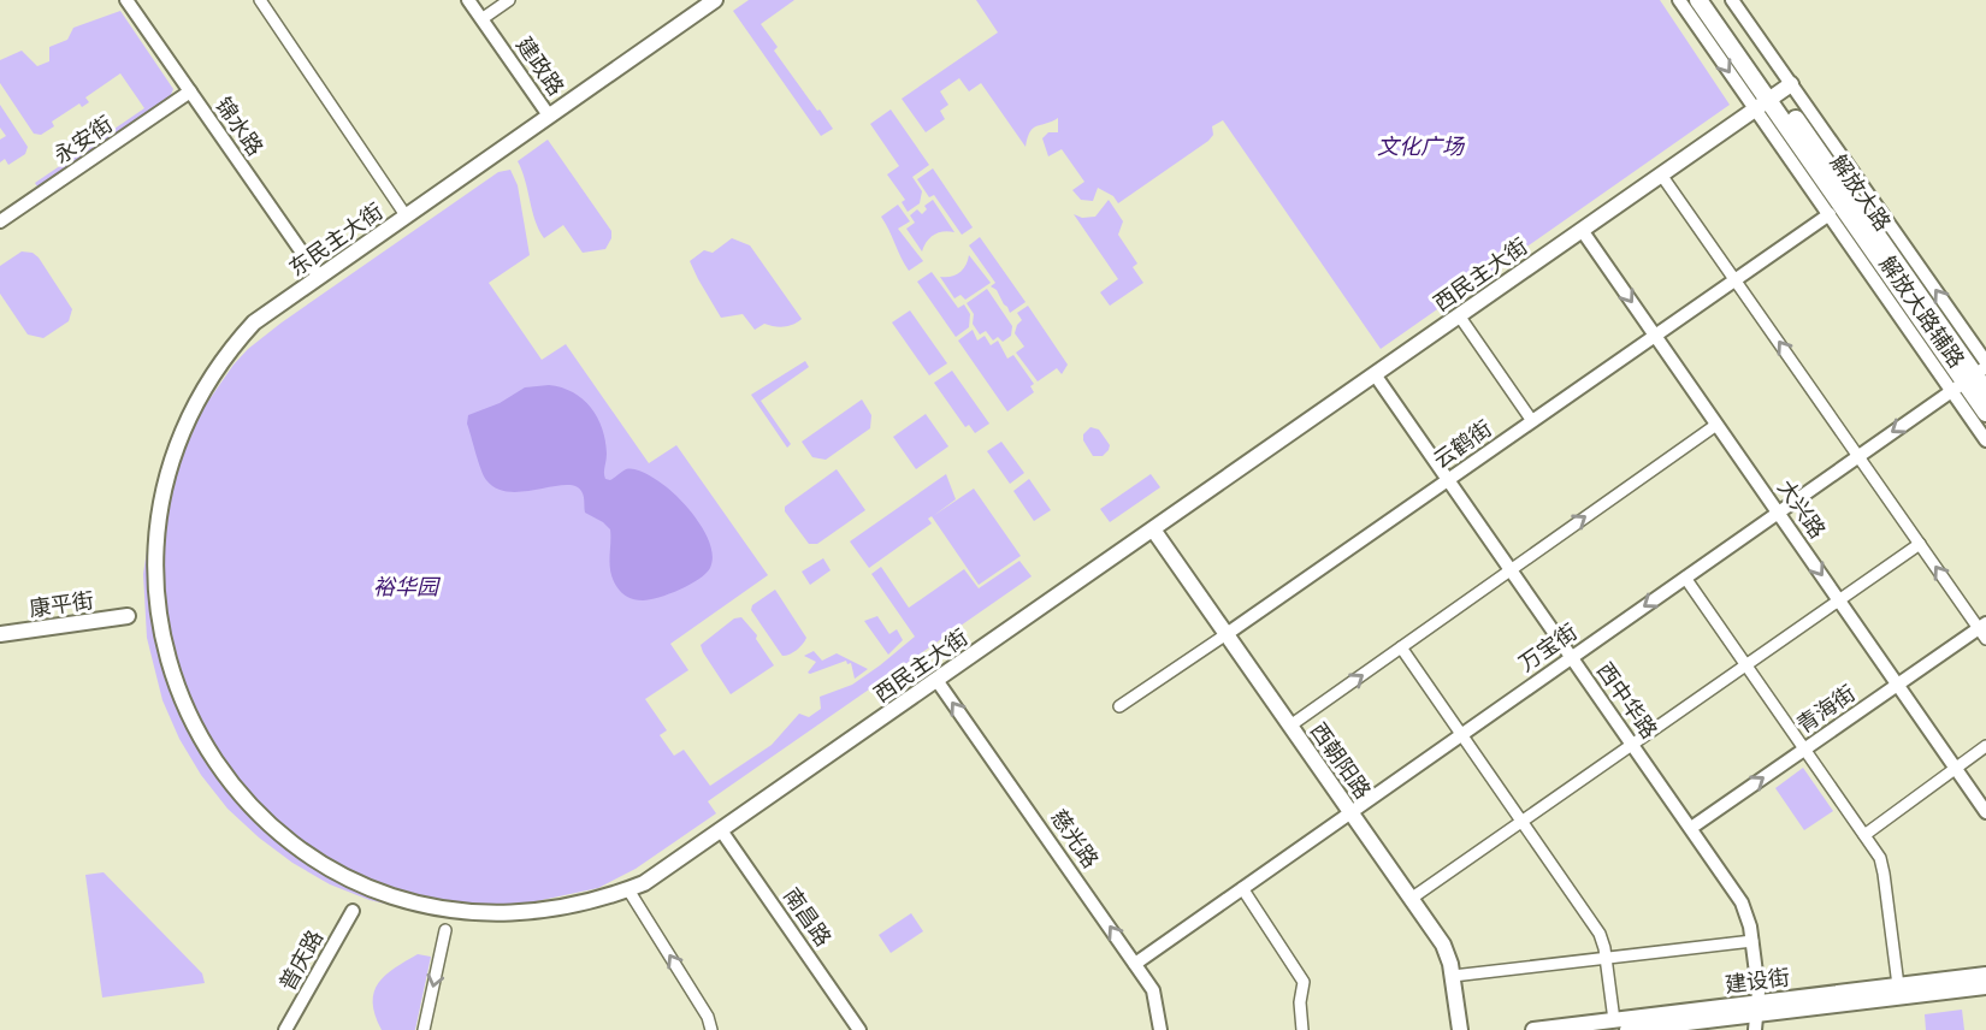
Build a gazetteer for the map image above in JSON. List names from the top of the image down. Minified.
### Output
{"streets":{"main road":["解放大路","东民主大街","西民主大街","康平街","西朝阳路","建设街"],"street":["建政路","锦水路","永安街","解放大路辅路","云鹤街","大兴路","万宝街","西中华路","青海街","慈光路","南昌路","普庆路"]},"crossings":[["建政路","东民主大街"],["锦水路","永安街"],["锦水路","东民主大街"],["解放大路","西民主大街"],["解放大路","解放大路辅路"],["解放大路","万宝街"],["西民主大街","解放大路辅路"],["西民主大街","大兴路"],["西民主大街","西中华路"],["西民主大街","西朝阳路"],["西民主大街","慈光路"],["西民主大街","南昌路"],["解放大路辅路","云鹤街"],["解放大路辅路","万宝街"],["云鹤街","大兴路"],["云鹤街","西中华路"],["云鹤街","西朝阳路"],["大兴路","万宝街"],["大兴路","青海街"],["万宝街","西中华路"],["万宝街","西朝阳路"],["万宝街","慈光路"],["西中华路","青海街"],["西中华路","建设街"]],"one_way":["慈光路"],"parks":["文化广场","裕华园"]}
